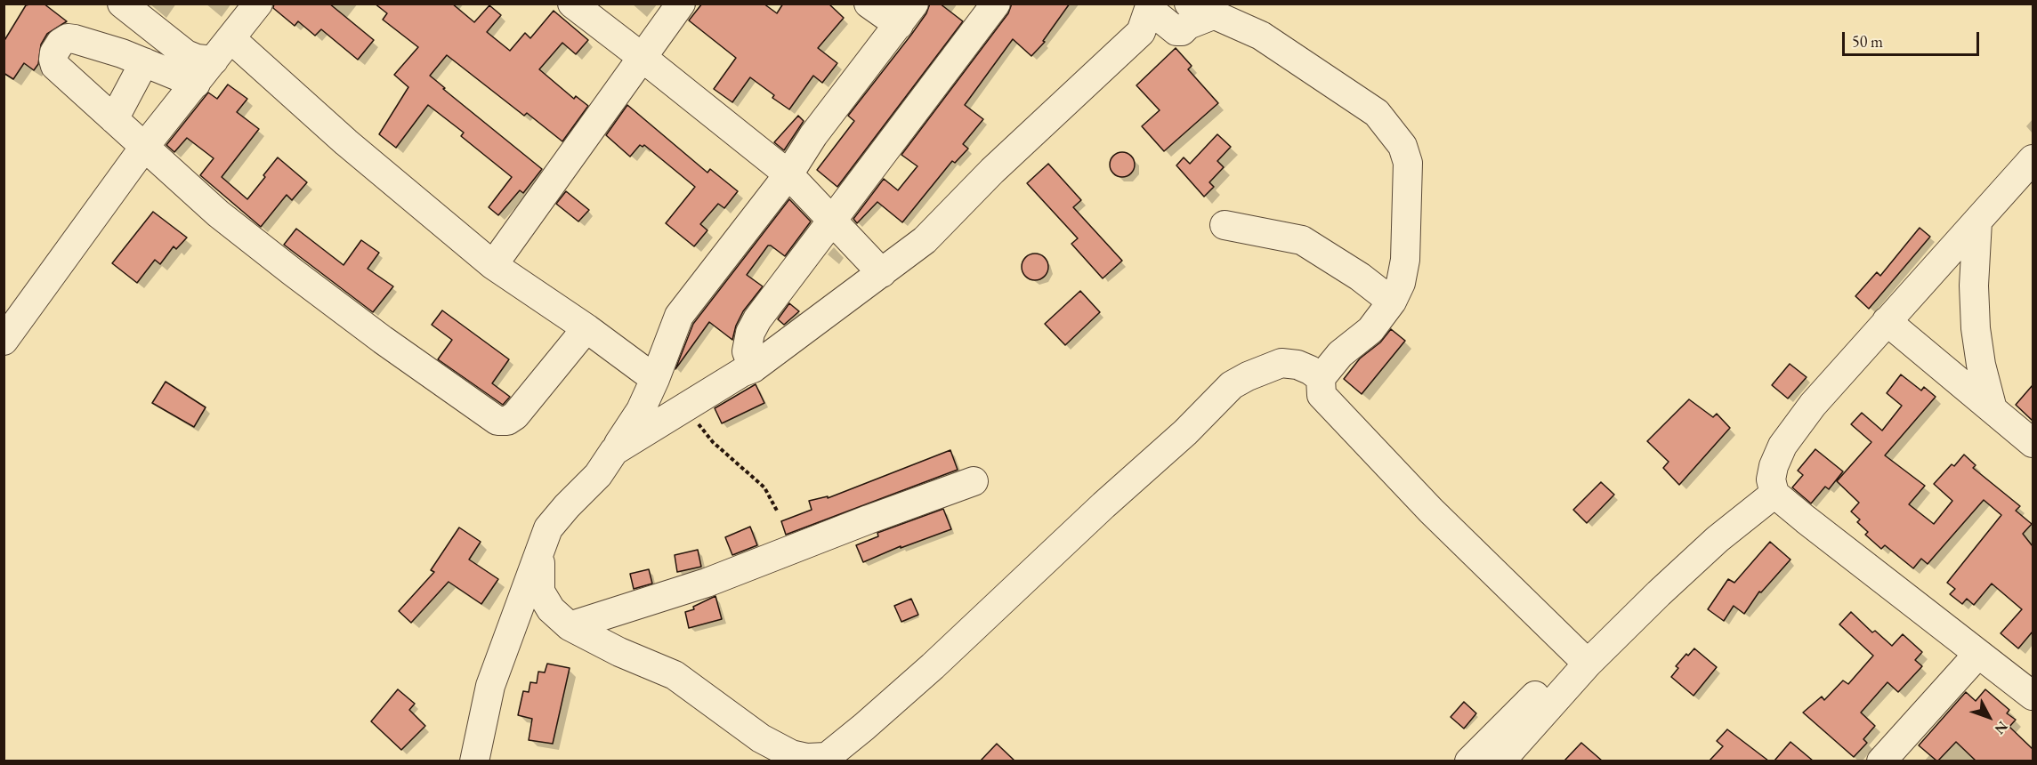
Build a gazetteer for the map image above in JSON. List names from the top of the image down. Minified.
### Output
{"scale_bar":"50 m","north":"bottom right"}
